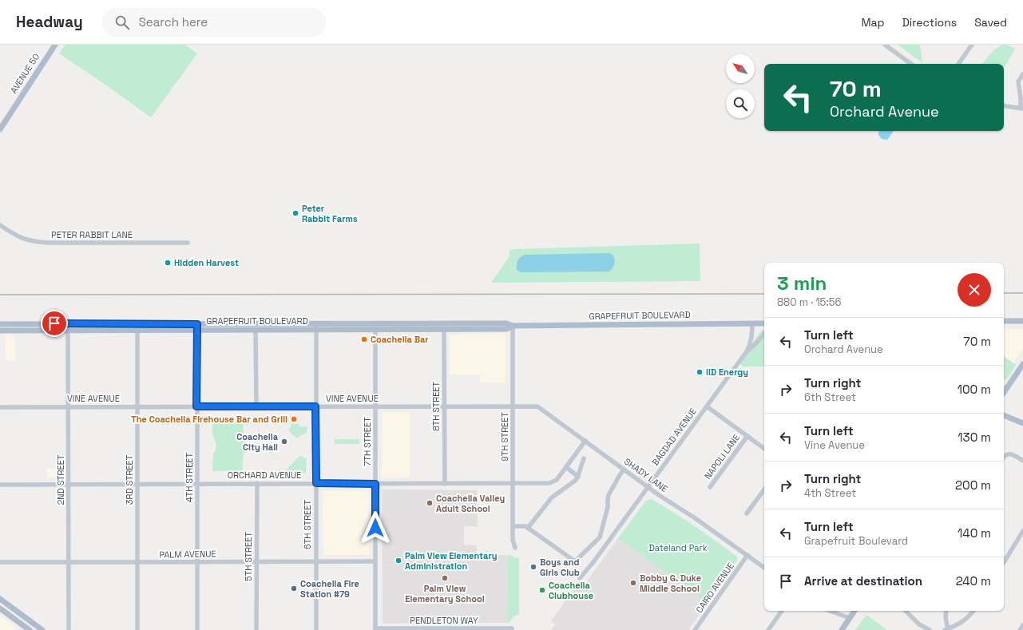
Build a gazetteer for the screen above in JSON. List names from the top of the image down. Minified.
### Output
{"streets":{"main road":["AVENUE 50","GRAPEFRUIT BOULEVARD"],"street":["PETER RABBIT LANE","VINE AVENUE","8TH STREET","9TH STREET","BAGDAD AVENUE","7TH STREET","NAPOLI LANE","ORCHARD AVENUE","SHADY LANE","4TH STREET","2ND STREET","3RD STREET","6TH STREET","PALM AVENUE","5TH STREET","CAIRO AVENUE","PENDLETON WAY"]},"crossings":[["GRAPEFRUIT BOULEVARD","8TH STREET"],["GRAPEFRUIT BOULEVARD","9TH STREET"],["GRAPEFRUIT BOULEVARD","BAGDAD AVENUE"],["GRAPEFRUIT BOULEVARD","7TH STREET"],["GRAPEFRUIT BOULEVARD","4TH STREET"],["GRAPEFRUIT BOULEVARD","2ND STREET"],["GRAPEFRUIT BOULEVARD","3RD STREET"],["GRAPEFRUIT BOULEVARD","6TH STREET"],["VINE AVENUE","8TH STREET"],["VINE AVENUE","9TH STREET"],["VINE AVENUE","7TH STREET"],["VINE AVENUE","SHADY LANE"],["VINE AVENUE","4TH STREET"],["VINE AVENUE","2ND STREET"],["VINE AVENUE","3RD STREET"],["VINE AVENUE","6TH STREET"],["8TH STREET","ORCHARD AVENUE"],["9TH STREET","ORCHARD AVENUE"],["9TH STREET","SHADY LANE"],["BAGDAD AVENUE","SHADY LANE"],["7TH STREET","ORCHARD AVENUE"],["7TH STREET","PALM AVENUE"],["7TH STREET","PENDLETON WAY"],["ORCHARD AVENUE","SHADY LANE"],["ORCHARD AVENUE","4TH STREET"],["ORCHARD AVENUE","2ND STREET"],["ORCHARD AVENUE","3RD STREET"],["ORCHARD AVENUE","6TH STREET"],["ORCHARD AVENUE","5TH STREET"],["SHADY LANE","CAIRO AVENUE"],["4TH STREET","PALM AVENUE"],["2ND STREET","PALM AVENUE"],["3RD STREET","PALM AVENUE"],["6TH STREET","PALM AVENUE"],["PALM AVENUE","5TH STREET"]],"parks":["Dateland Park"],"places":["Peter Rabbit Farms","Hidden Harvest","Coachella Bar","IID Energy","The Coachella Firehouse Bar and Grill","Coachella City Hall","Coachella Valley Adult School","Palm View Elementary Administration","Boys and Girls Club","Palm View Elementary School","Bobby G. Duke Middle School","Coachella Fire Station #79","Coachella Clubhouse"],"north":"top left","page":{"header":"Headway","search":"Search here","nav":["Map","Directions","Saved"],"turn":["70 m","Orchard Avenue"],"heading":["3 min","880 m · 15:56"],"list":[{"name":"Turn left","note":"Orchard Avenue","value":"70 m"},{"name":"Turn right","note":"6th Street","value":"100 m"},{"name":"Turn left","note":"Vine Avenue","value":"130 m"},{"name":"Turn right","note":"4th Street","value":"200 m"},{"name":"Turn left","note":"Grapefruit Boulevard","value":"140 m"},{"name":"Arrive at destination","value":"240 m"}]}}
